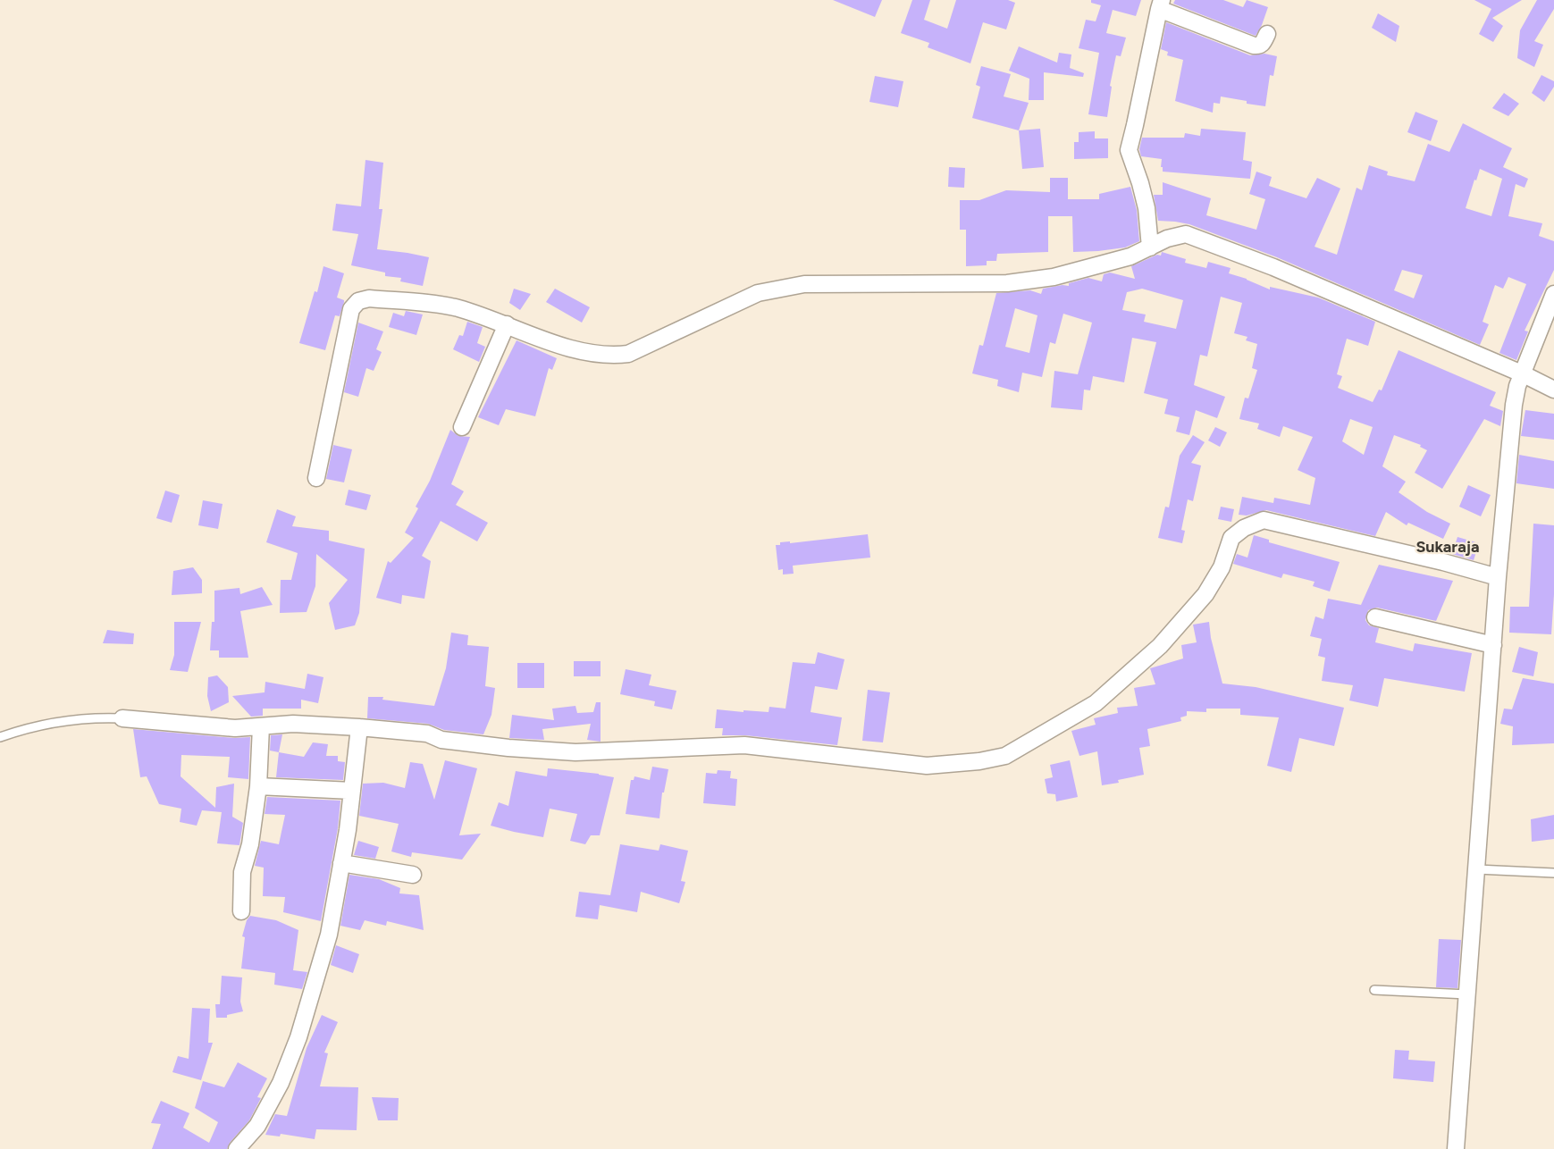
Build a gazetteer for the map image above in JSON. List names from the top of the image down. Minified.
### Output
{"districts":["Sukaraja"]}
